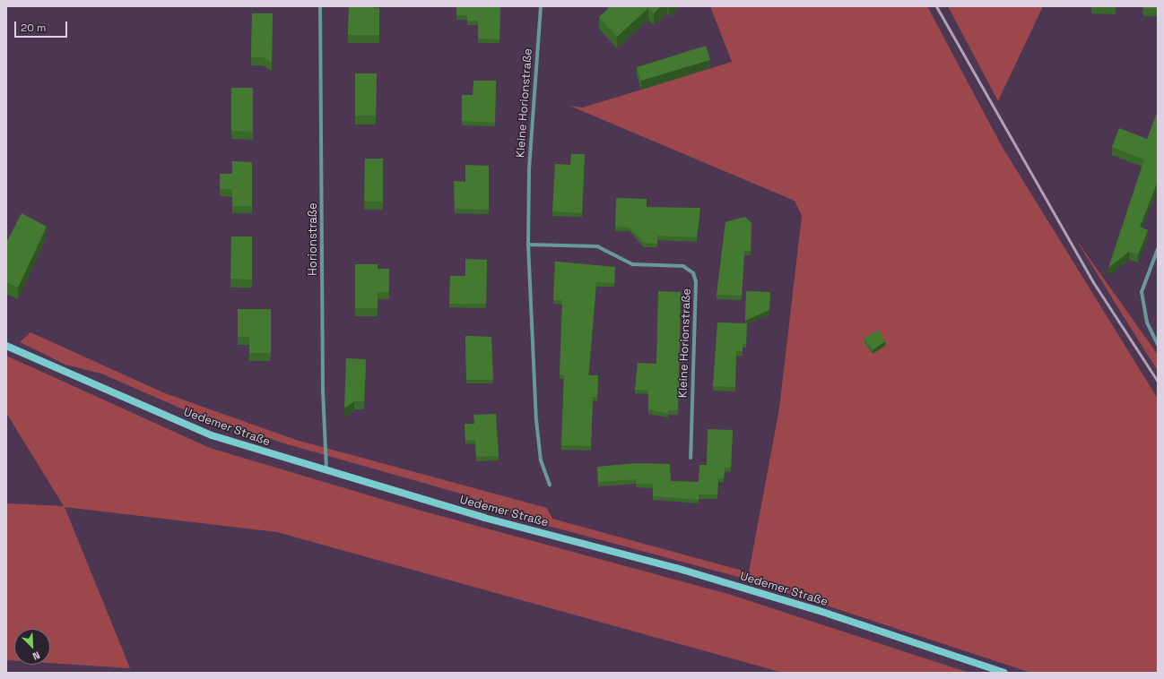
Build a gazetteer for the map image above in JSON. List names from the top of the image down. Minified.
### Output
{"streets":{"main road":["Uedemer Straße"],"street":["Kleine Horionstraße","Horionstraße"]},"crossings":[["Horionstraße","Uedemer Straße"]],"scale_bar":"20 m","north":"bottom right"}
